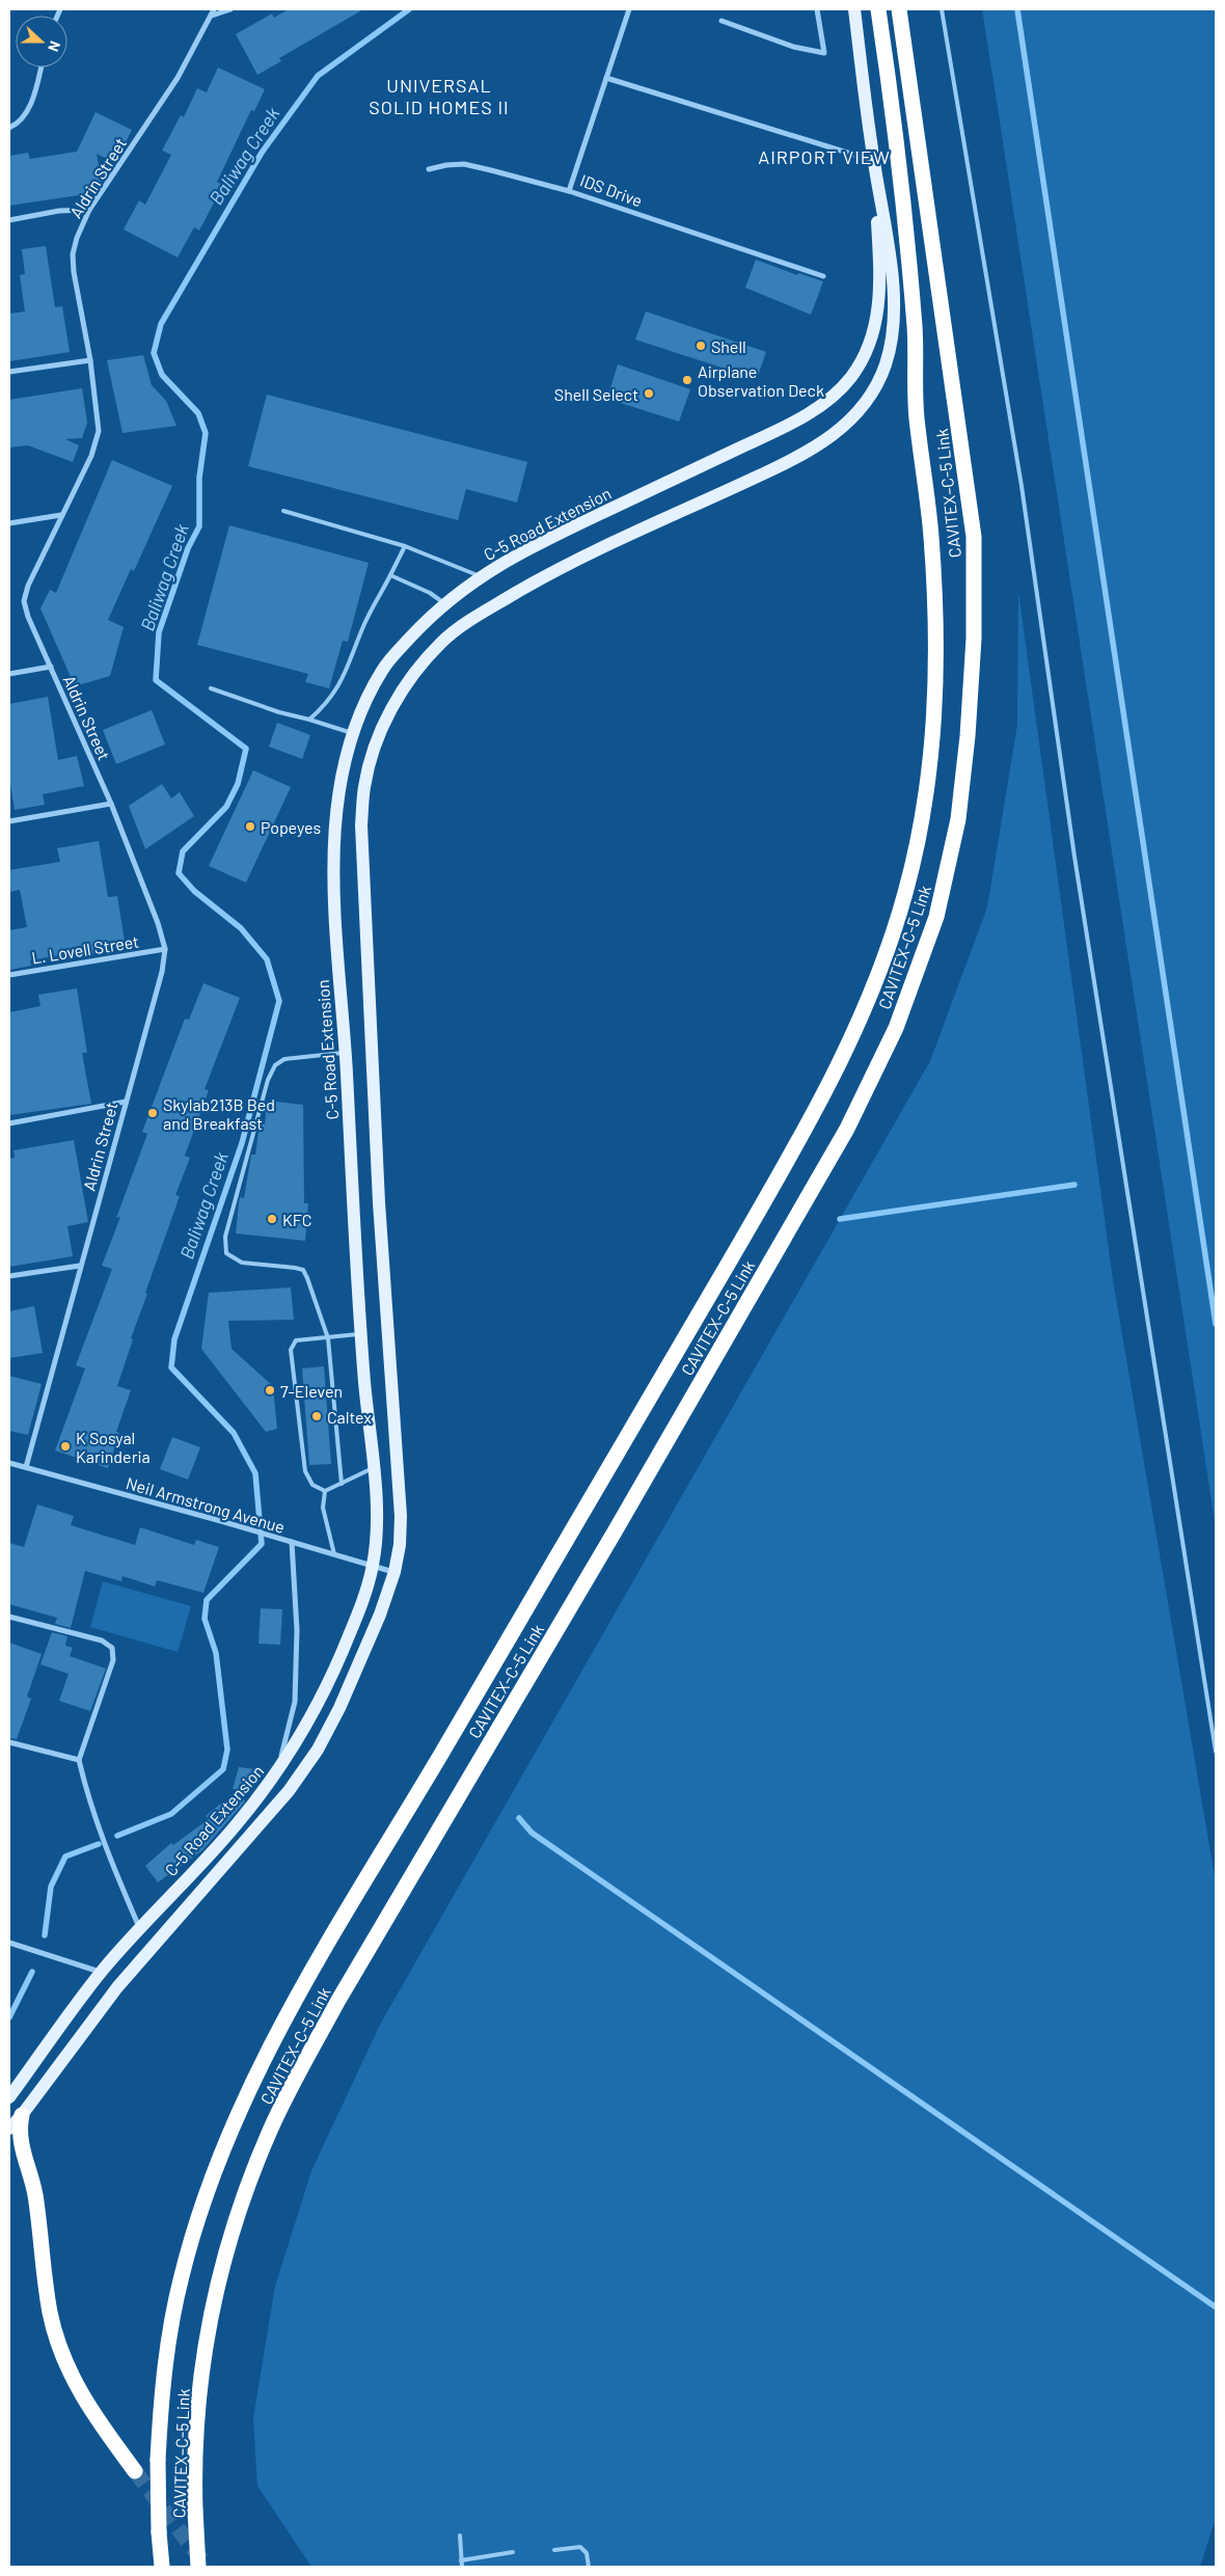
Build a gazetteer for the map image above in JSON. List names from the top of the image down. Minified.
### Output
{"streets":{"highway":["CAVITEX–C-5 Link"],"main road":["C-5 Road Extension"],"street":["Aldrin Street","IDS Drive","L. Lovell Street","Neil Armstrong Avenue"]},"crossings":[["Aldrin Street","L. Lovell Street"],["Aldrin Street","Neil Armstrong Avenue"],["C-5 Road Extension","Neil Armstrong Avenue"]],"districts":["UNIVERSAL SOLID HOMES II","AIRPORT VIEW"],"water":["Baliwag Creek"],"places":["Shell","Airplane Observation Deck","Shell Select","Popeyes","Skylab213B Bed and Breakfast","KFC","7-Eleven","Caltex","K Sosyal Karinderia"],"north":"right"}
